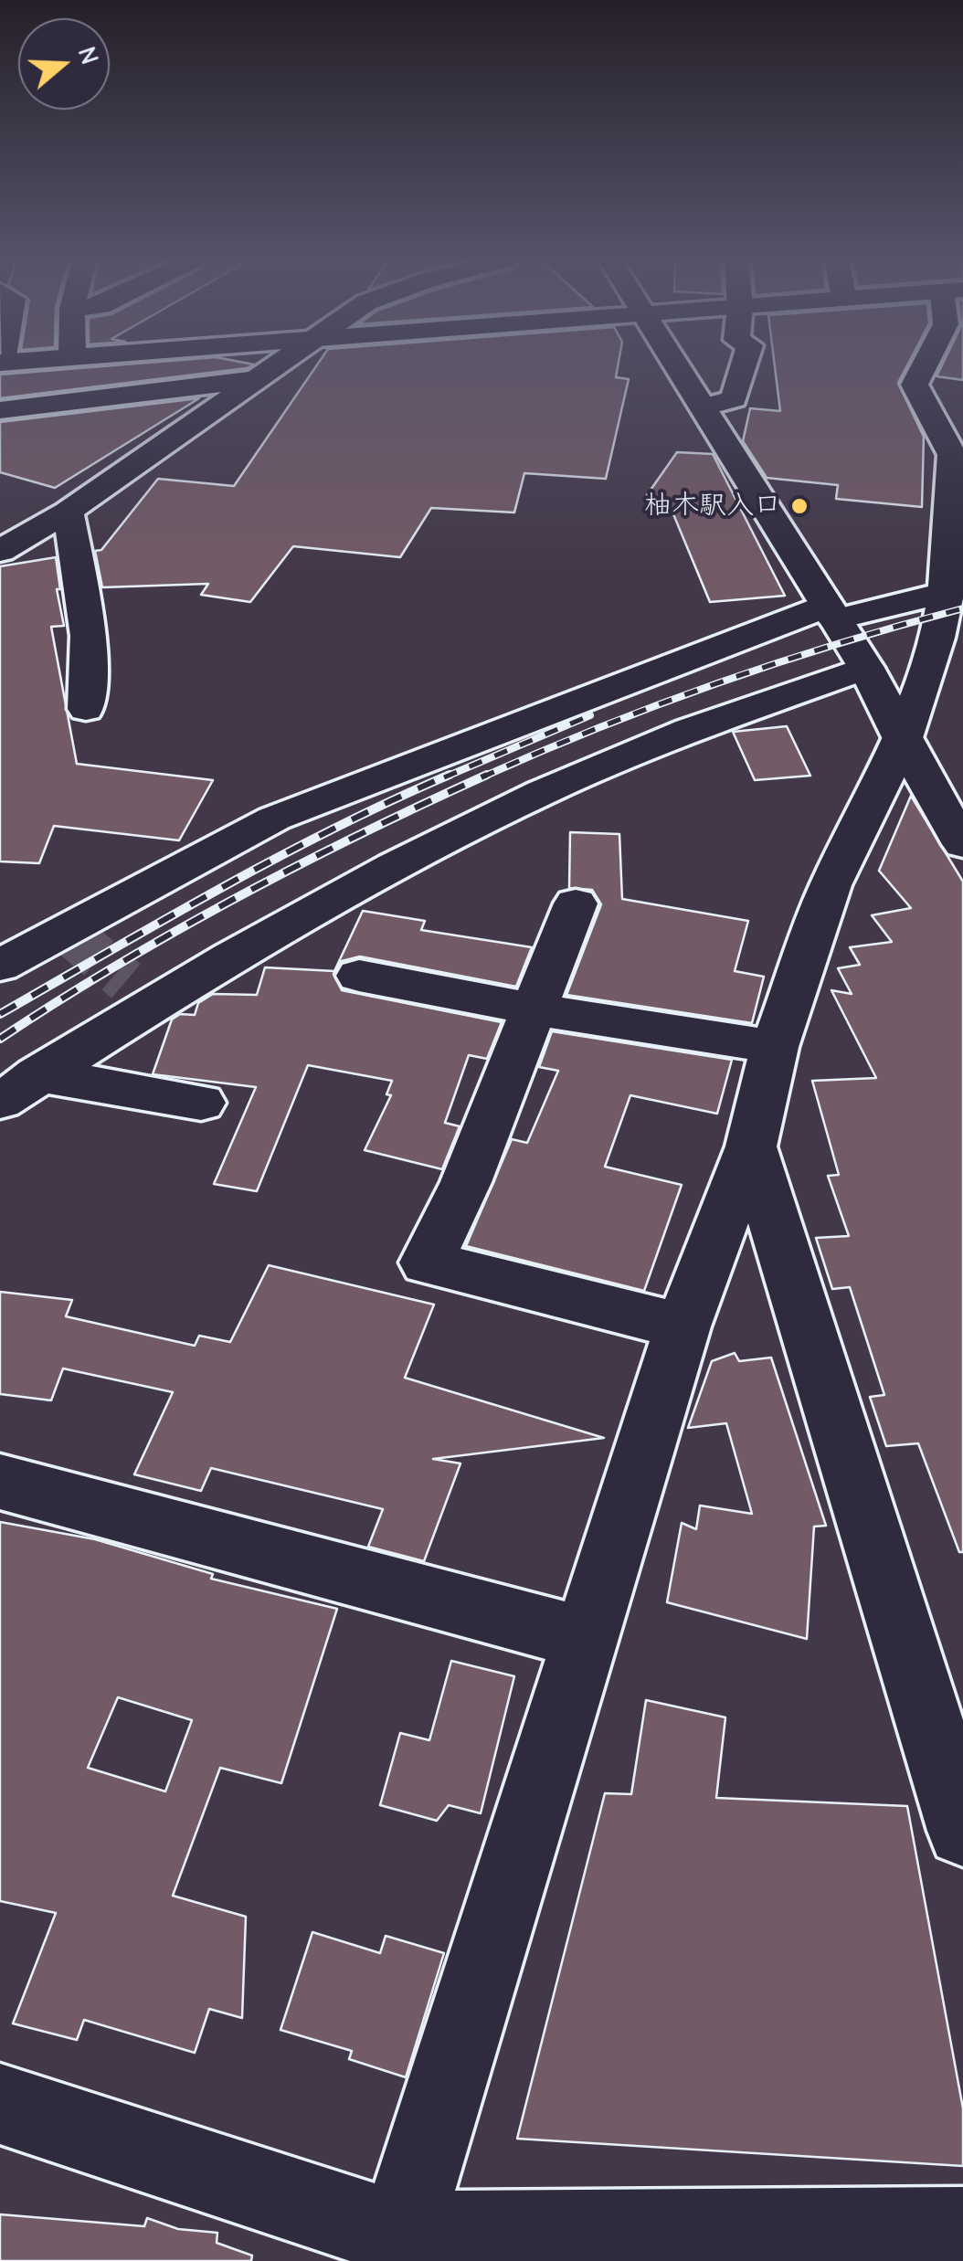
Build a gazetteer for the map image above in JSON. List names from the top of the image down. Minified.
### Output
{"places":["柚木駅入口"],"north":"right"}
